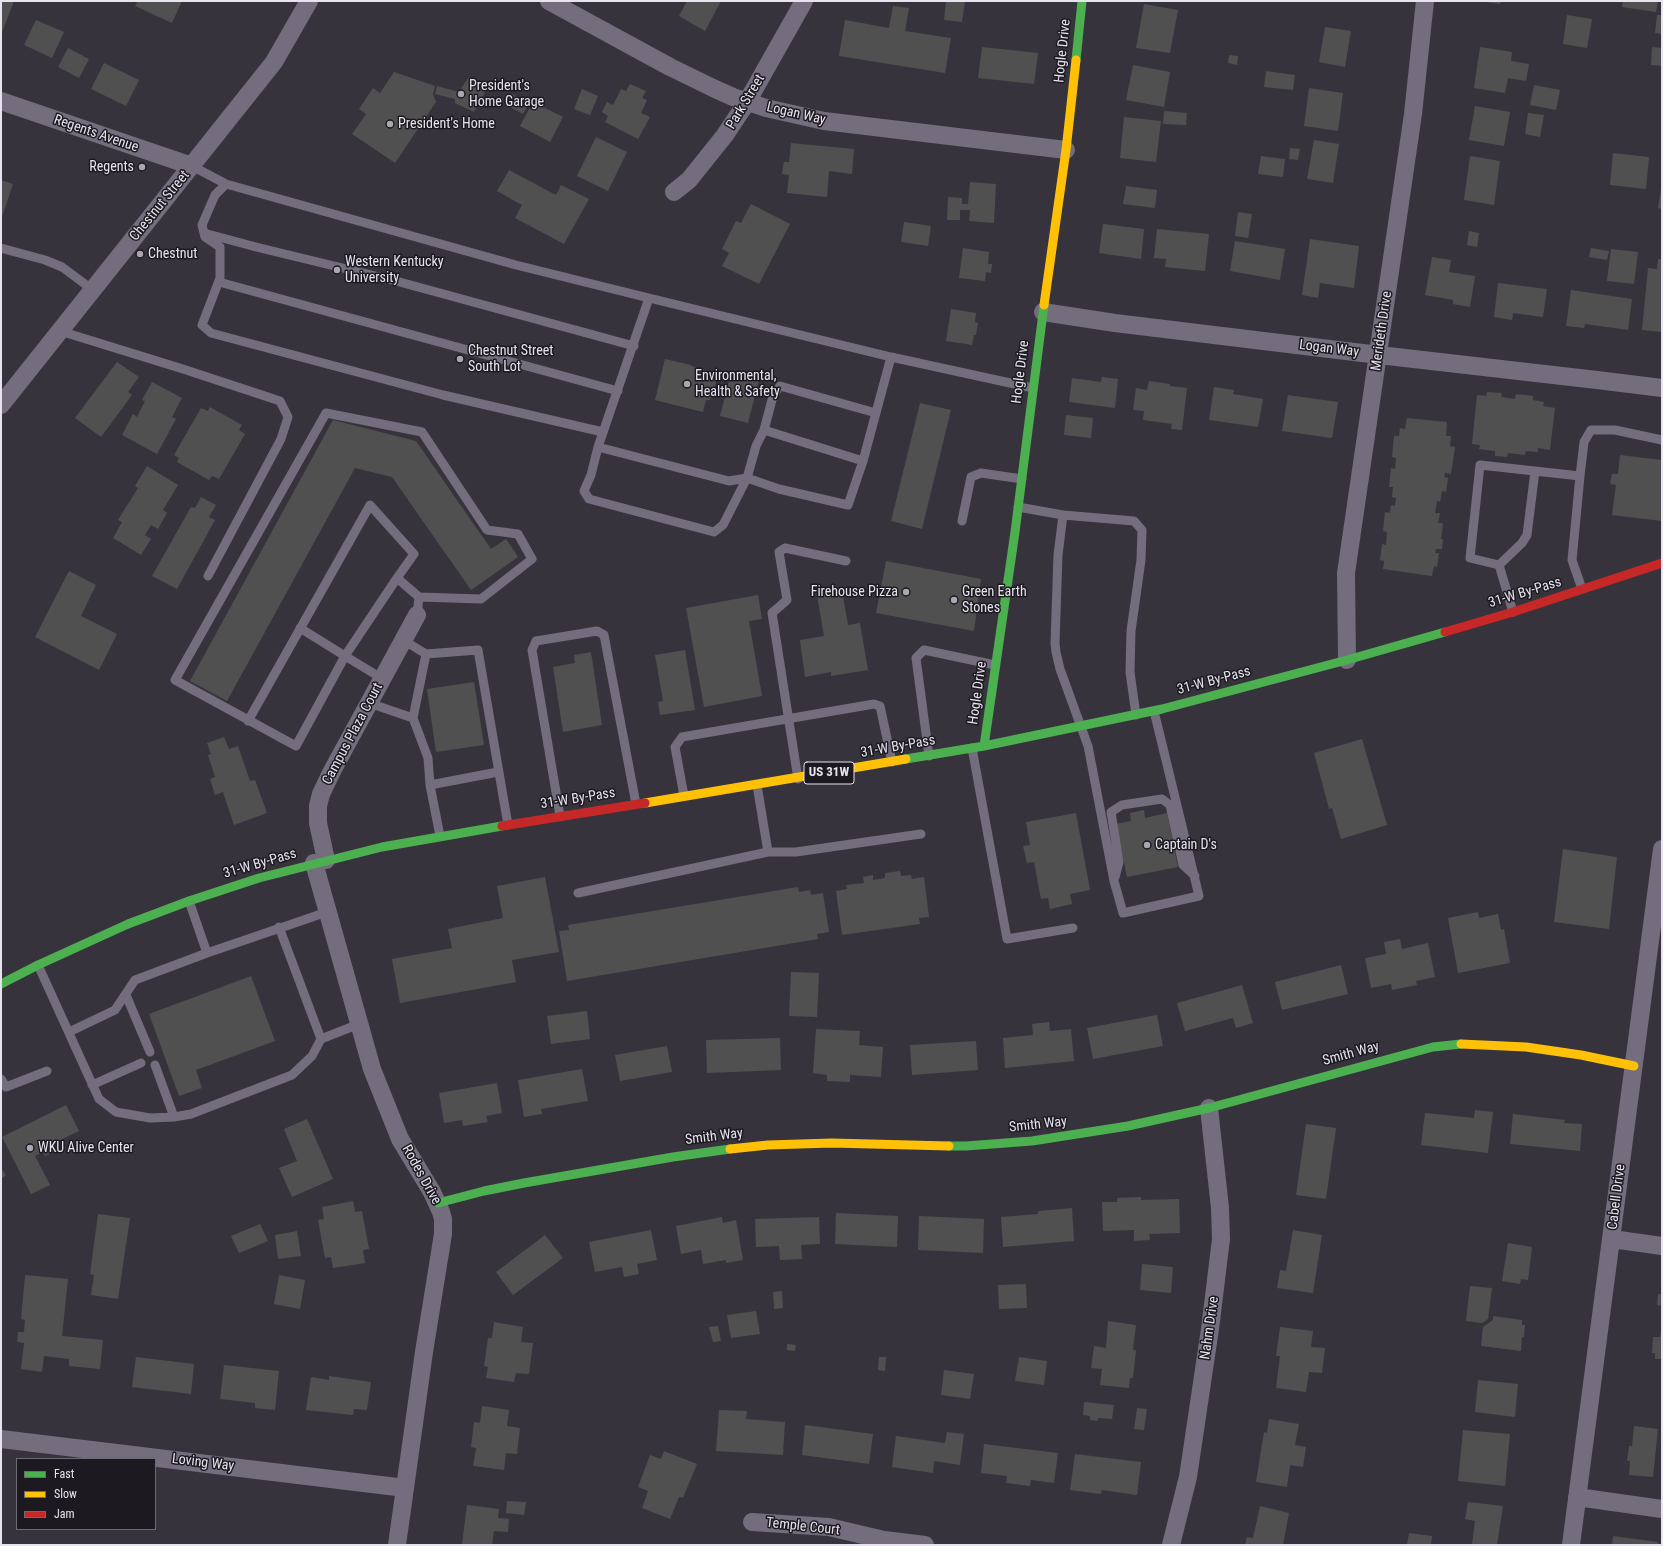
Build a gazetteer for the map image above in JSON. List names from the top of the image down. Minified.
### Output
{"streets":{"street":["Hogle Drive","Park Street","Logan Way","Regents Avenue","Chestnut Street","Merideth Drive","31-W By-Pass","Campus Plaza Court","US 31W","Smith Way","Rodes Drive","Cabell Drive","Nahm Drive","Loving Way","Temple Court"]},"crossings":[["Hogle Drive","Logan Way"],["Hogle Drive","31-W By-Pass"],["Park Street","Logan Way"],["Logan Way","Merideth Drive"],["Regents Avenue","Chestnut Street"],["Merideth Drive","31-W By-Pass"],["31-W By-Pass","Campus Plaza Court"],["31-W By-Pass","Rodes Drive"],["Campus Plaza Court","Rodes Drive"],["Smith Way","Rodes Drive"],["Smith Way","Cabell Drive"],["Smith Way","Nahm Drive"],["Rodes Drive","Loving Way"]],"places":["President's Home Garage","President's Home","Regents","Chestnut","Western Kentucky University","Chestnut Street South Lot","Environmental, Health & Safety","Firehouse Pizza","Green Earth Stones","Captain D's","WKU Alive Center"],"legend":["Fast","Slow","Jam"]}
